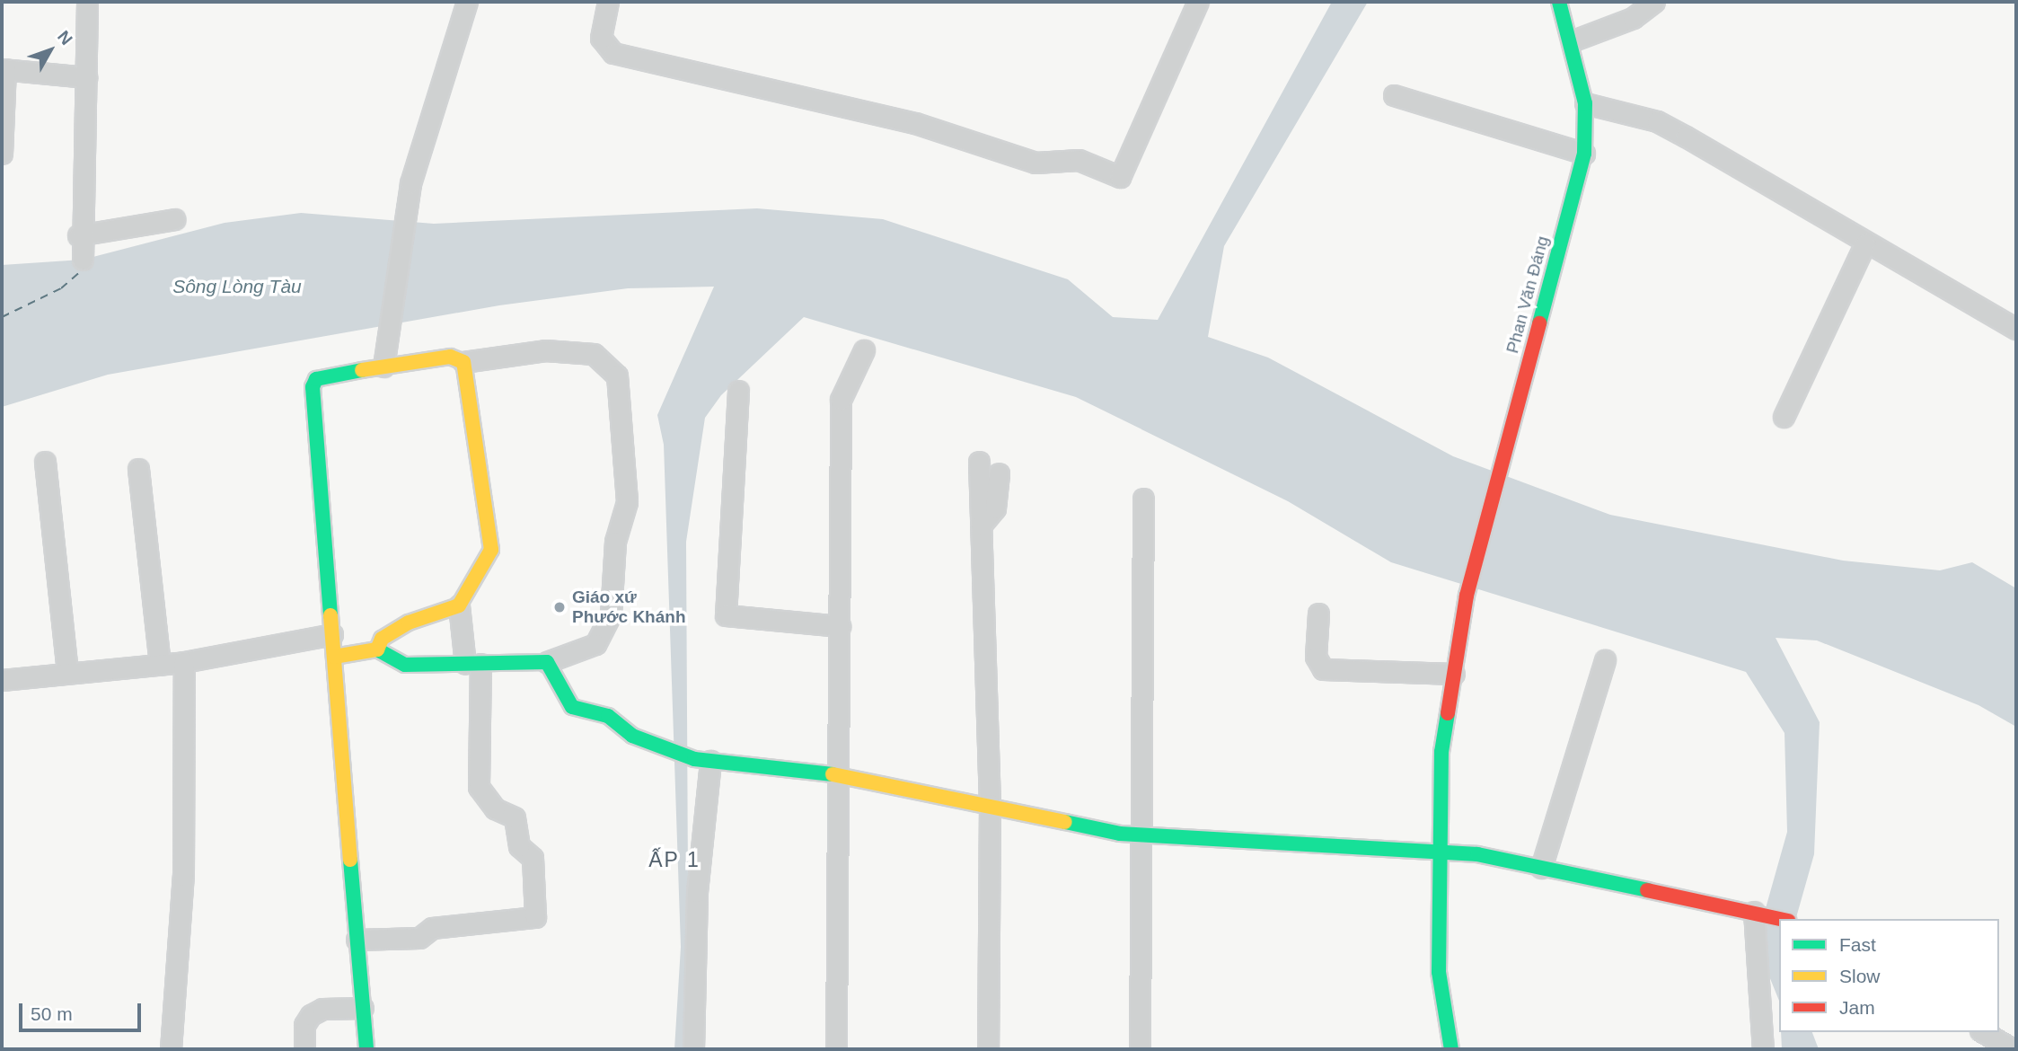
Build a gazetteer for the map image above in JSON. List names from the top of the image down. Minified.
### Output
{"streets":{"street":["Phan Văn Đáng"]},"districts":["ẤP 1"],"water":["Sông Lòng Tàu"],"places":["Giáo xứ Phước Khánh"],"legend":["Fast","Slow","Jam"],"scale_bar":"50 m","north":"top right"}
